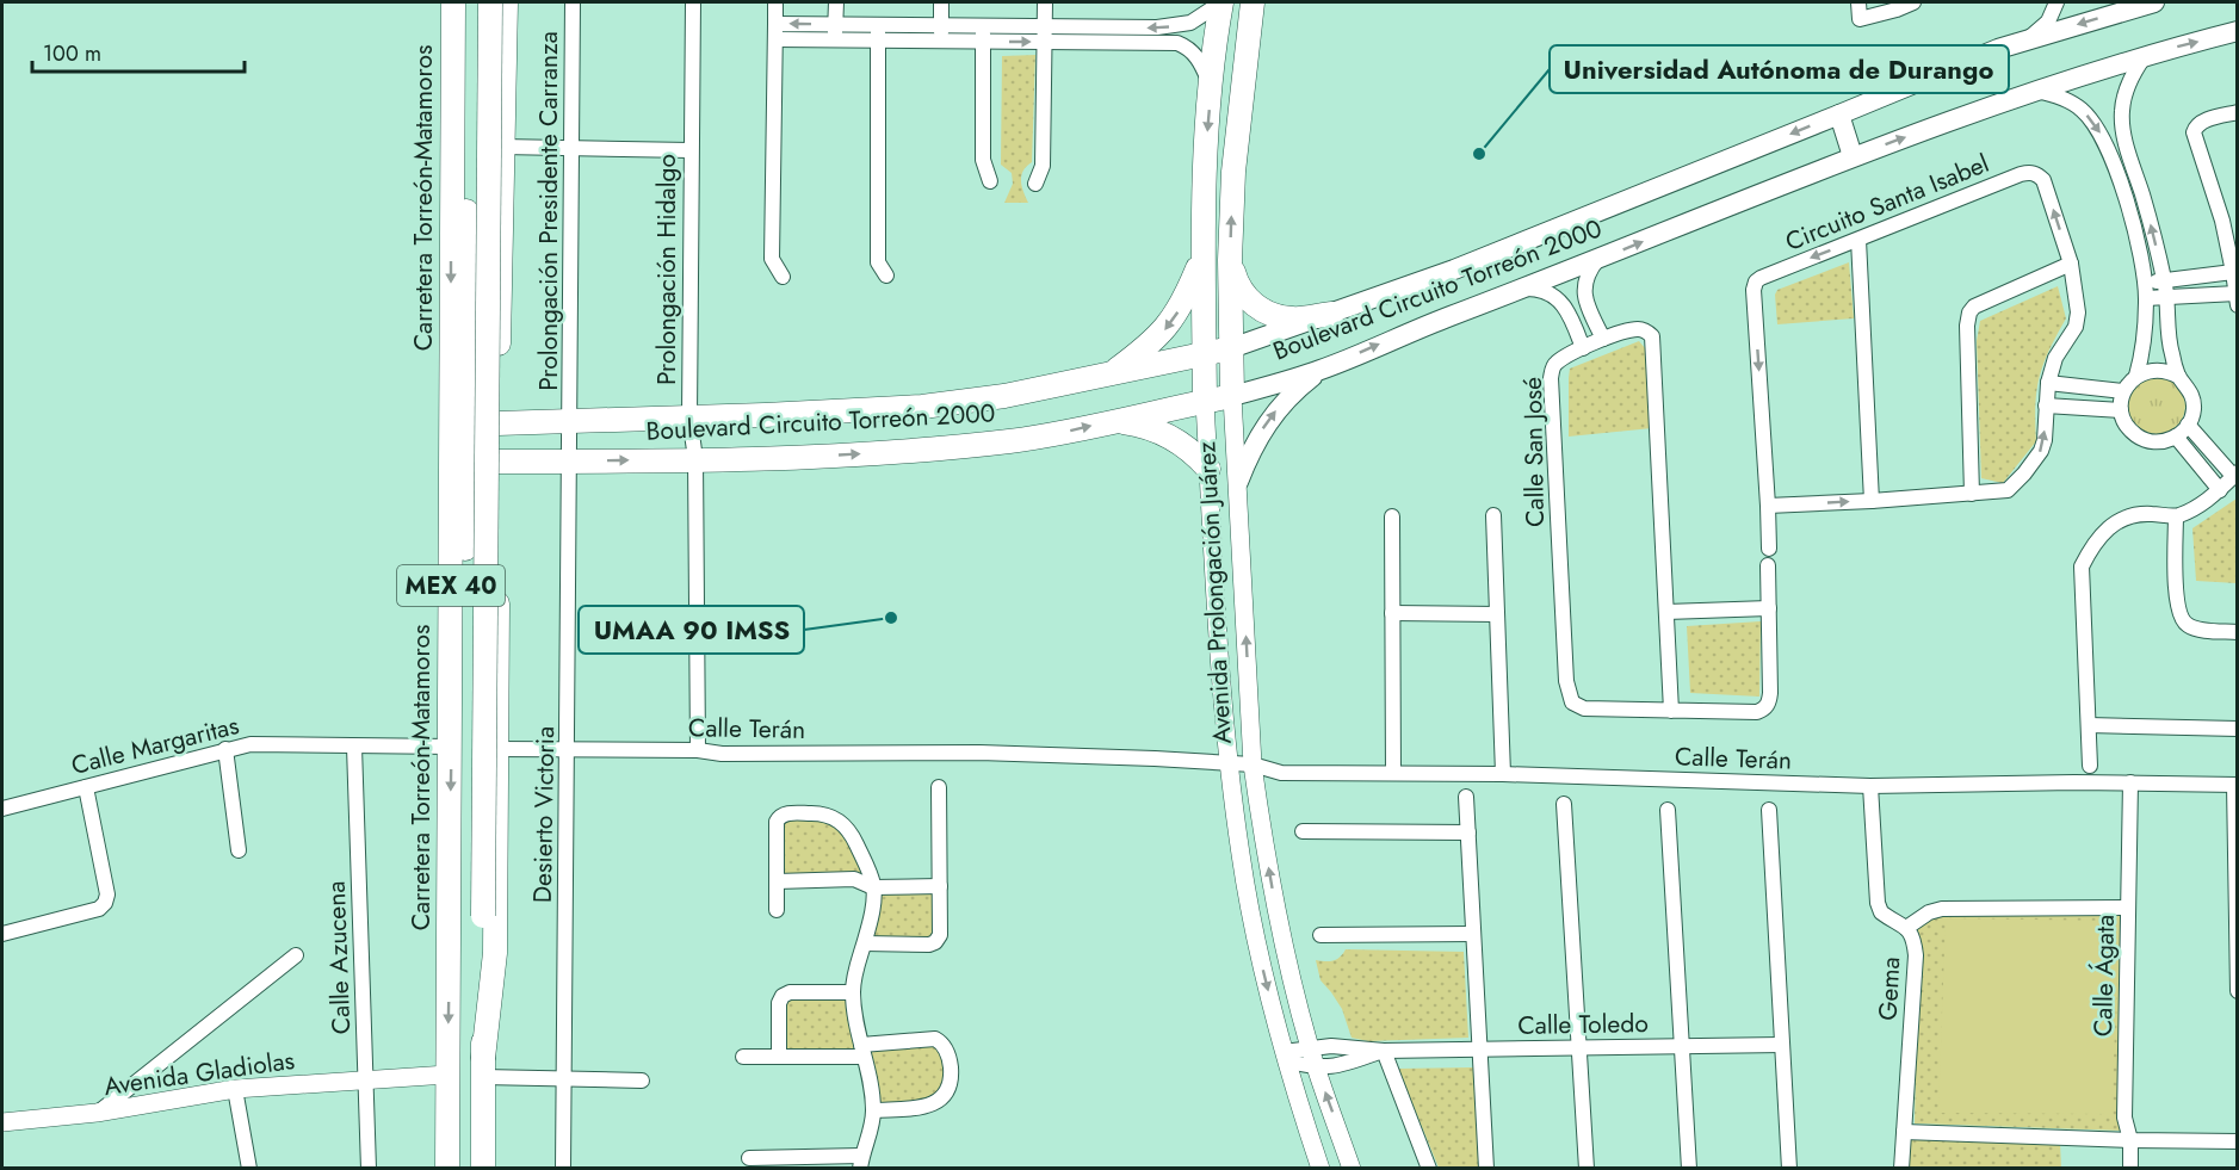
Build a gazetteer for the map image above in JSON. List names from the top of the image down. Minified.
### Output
{"streets":{"main road":["Carretera Torreón-Matamoros","Boulevard Circuito Torreón 2000","MEX 40","Avenida Prolongación Juárez"],"street":["Circuito Santa Isabel","Prolongación Presidente Carranza","Prolongación Hidalgo","Calle San José","Calle Terán","Calle Margaritas","Desierto Victoria","Calle Azucena","Calle Ágata","Gema","Calle Toledo","Avenida Gladiolas"]},"crossings":[["Carretera Torreón-Matamoros","Calle Margaritas"],["Carretera Torreón-Matamoros","Avenida Gladiolas"],["Prolongación Presidente Carranza","Boulevard Circuito Torreón 2000"],["Prolongación Presidente Carranza","Desierto Victoria"],["Prolongación Hidalgo","Boulevard Circuito Torreón 2000"],["Prolongación Hidalgo","Calle Terán"],["Boulevard Circuito Torreón 2000","Avenida Prolongación Juárez"],["Boulevard Circuito Torreón 2000","Desierto Victoria"],["Calle San José","Calle Terán"],["Avenida Prolongación Juárez","Calle Terán"],["Avenida Prolongación Juárez","Calle Toledo"],["Calle Terán","Desierto Victoria"],["Calle Terán","Calle Ágata"],["Calle Terán","Gema"],["Calle Margaritas","Calle Azucena"],["Calle Azucena","Avenida Gladiolas"]],"places":["Universidad Autónoma de Durango","UMAA 90 IMSS"],"scale_bar":"100 m"}
